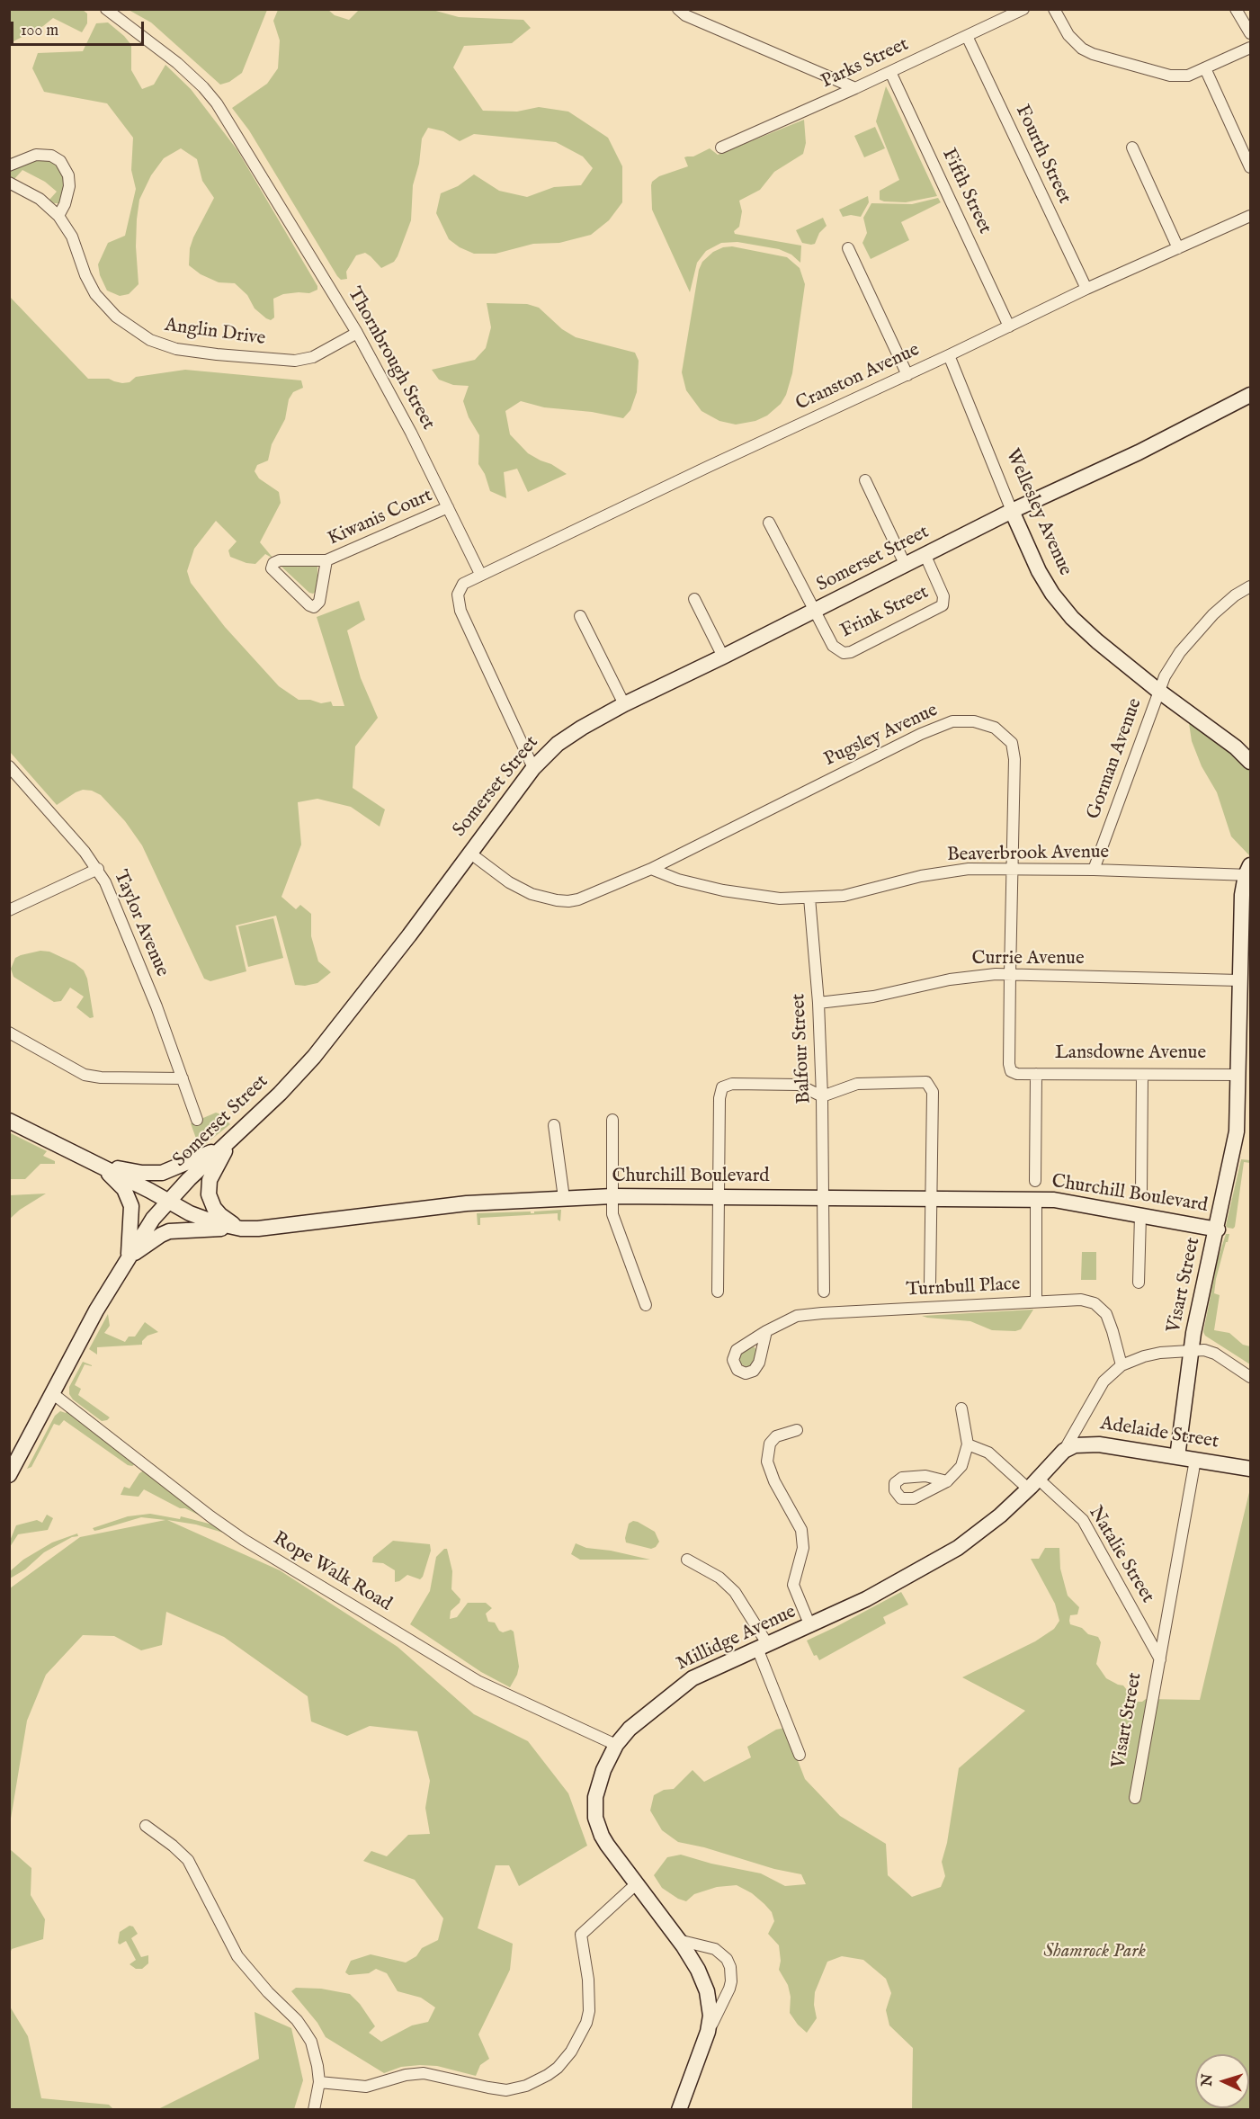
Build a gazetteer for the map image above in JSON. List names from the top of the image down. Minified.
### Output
{"streets":{"street":["Parks Street","Fourth Street","Fifth Street","Anglin Drive","Thornbrough Street","Cranston Avenue","Wellesley Avenue","Kiwanis Court","Somerset Street","Frink Street","Pugsley Avenue","Gorman Avenue","Beaverbrook Avenue","Taylor Avenue","Currie Avenue","Balfour Street","Lansdowne Avenue","Churchill Boulevard","Visart Street","Turnbull Place","Adelaide Street","Natalie Street","Rope Walk Road","Millidge Avenue"]},"crossings":[["Parks Street","Fourth Street"],["Parks Street","Fifth Street"],["Fourth Street","Cranston Avenue"],["Fifth Street","Cranston Avenue"],["Anglin Drive","Thornbrough Street"],["Thornbrough Street","Cranston Avenue"],["Thornbrough Street","Kiwanis Court"],["Cranston Avenue","Wellesley Avenue"],["Wellesley Avenue","Somerset Street"],["Wellesley Avenue","Gorman Avenue"],["Somerset Street","Frink Street"],["Somerset Street","Pugsley Avenue"],["Somerset Street","Churchill Boulevard"],["Somerset Street","Rope Walk Road"],["Pugsley Avenue","Beaverbrook Avenue"],["Pugsley Avenue","Currie Avenue"],["Pugsley Avenue","Lansdowne Avenue"],["Gorman Avenue","Beaverbrook Avenue"],["Beaverbrook Avenue","Balfour Street"],["Beaverbrook Avenue","Visart Street"],["Currie Avenue","Balfour Street"],["Currie Avenue","Visart Street"],["Balfour Street","Churchill Boulevard"],["Lansdowne Avenue","Visart Street"],["Churchill Boulevard","Visart Street"],["Visart Street","Adelaide Street"],["Visart Street","Natalie Street"],["Adelaide Street","Millidge Avenue"],["Natalie Street","Millidge Avenue"],["Rope Walk Road","Millidge Avenue"]],"parks":["Shamrock Park"],"scale_bar":"100 m","north":"left"}
